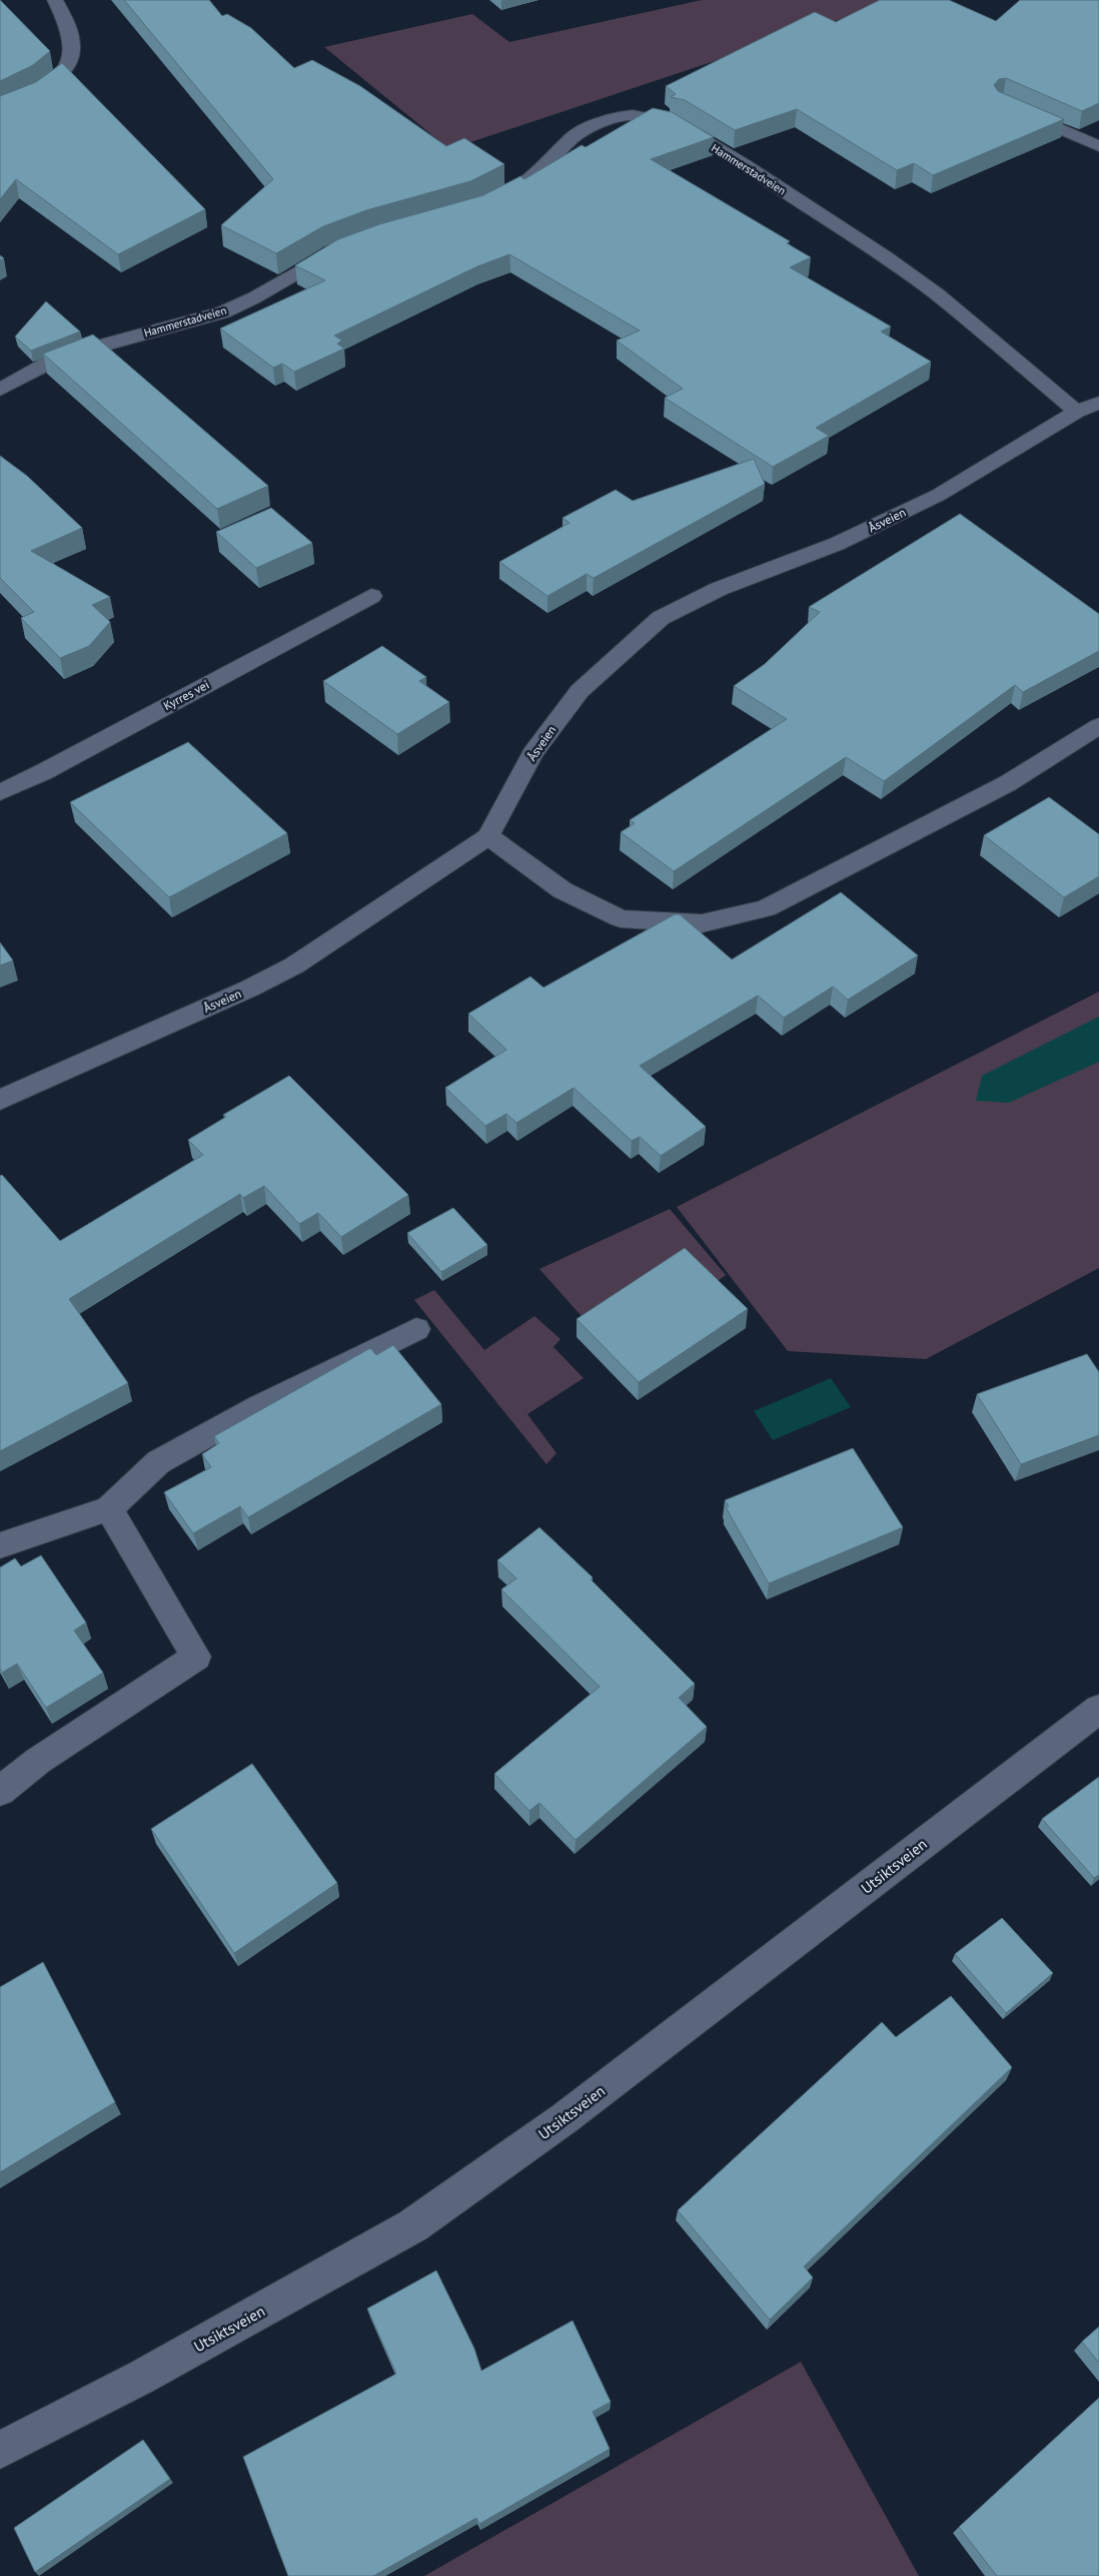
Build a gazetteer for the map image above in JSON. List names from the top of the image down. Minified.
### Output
{"streets":{"street":["Hammerstadveien","Åsveien","Kyrres vei","Utsiktsveien"]},"crossings":[["Hammerstadveien","Åsveien"]]}
